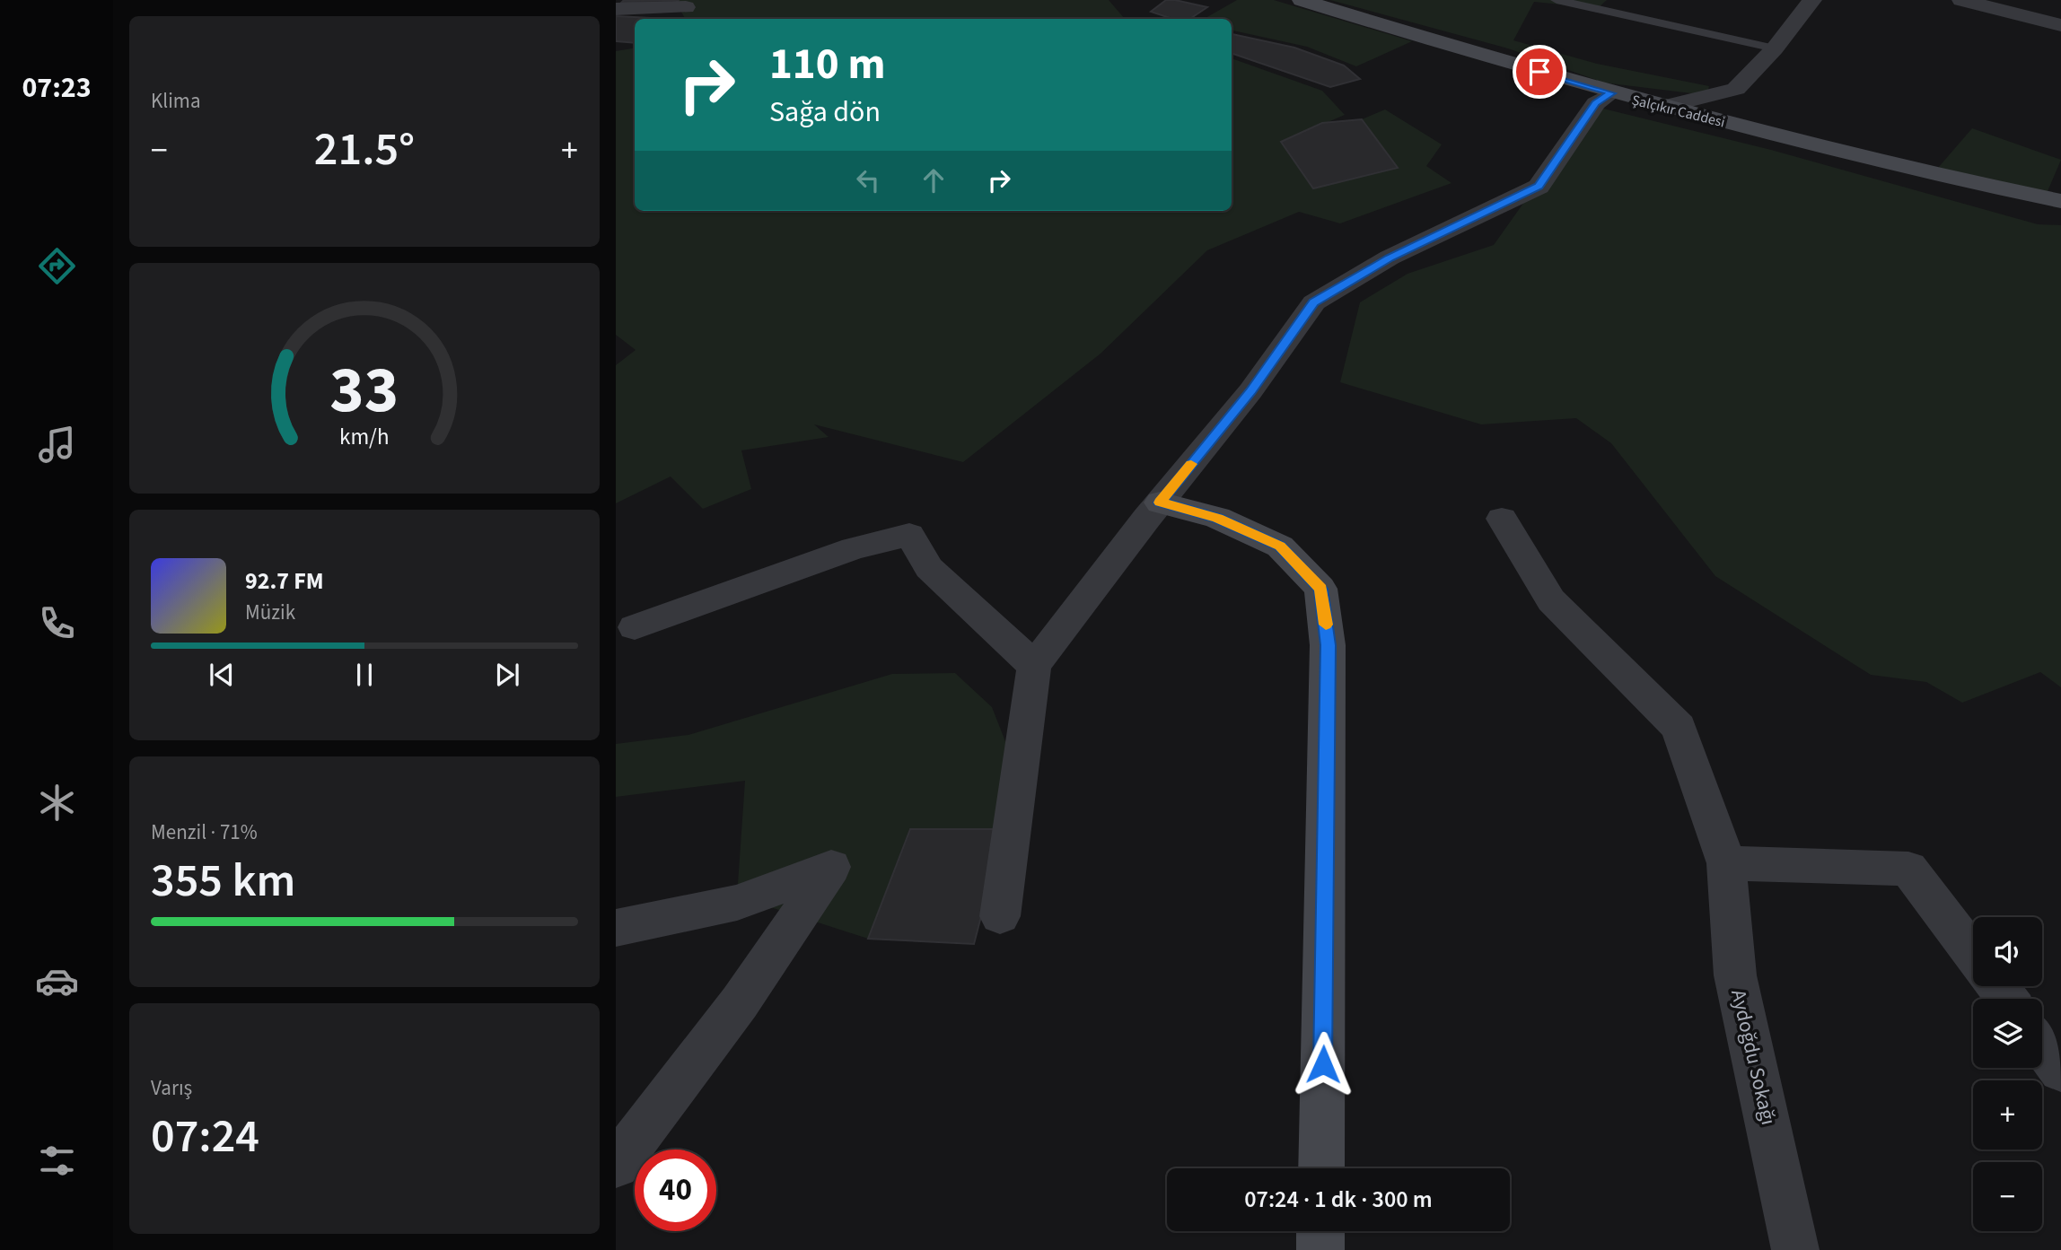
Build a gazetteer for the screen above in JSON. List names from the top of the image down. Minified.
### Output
{"streets":{"main road":["Şalçıkır Caddesi"],"street":["Aydoğdu Sokağı"]},"page":{"tabs":"07:23","tile":["Klima",["Menzil · 71%","355 km"],["Varış","07:24"]],"turn":["110 m","Sağa dön"],"heat":["−","21.5°","+"],"song":["92.7 FM","Müzik"],"map_buttons":["+","−"],"limit":"40","trip":"07:24 · 1 dk · 300 m","gauge":["33","km/h"]}}
